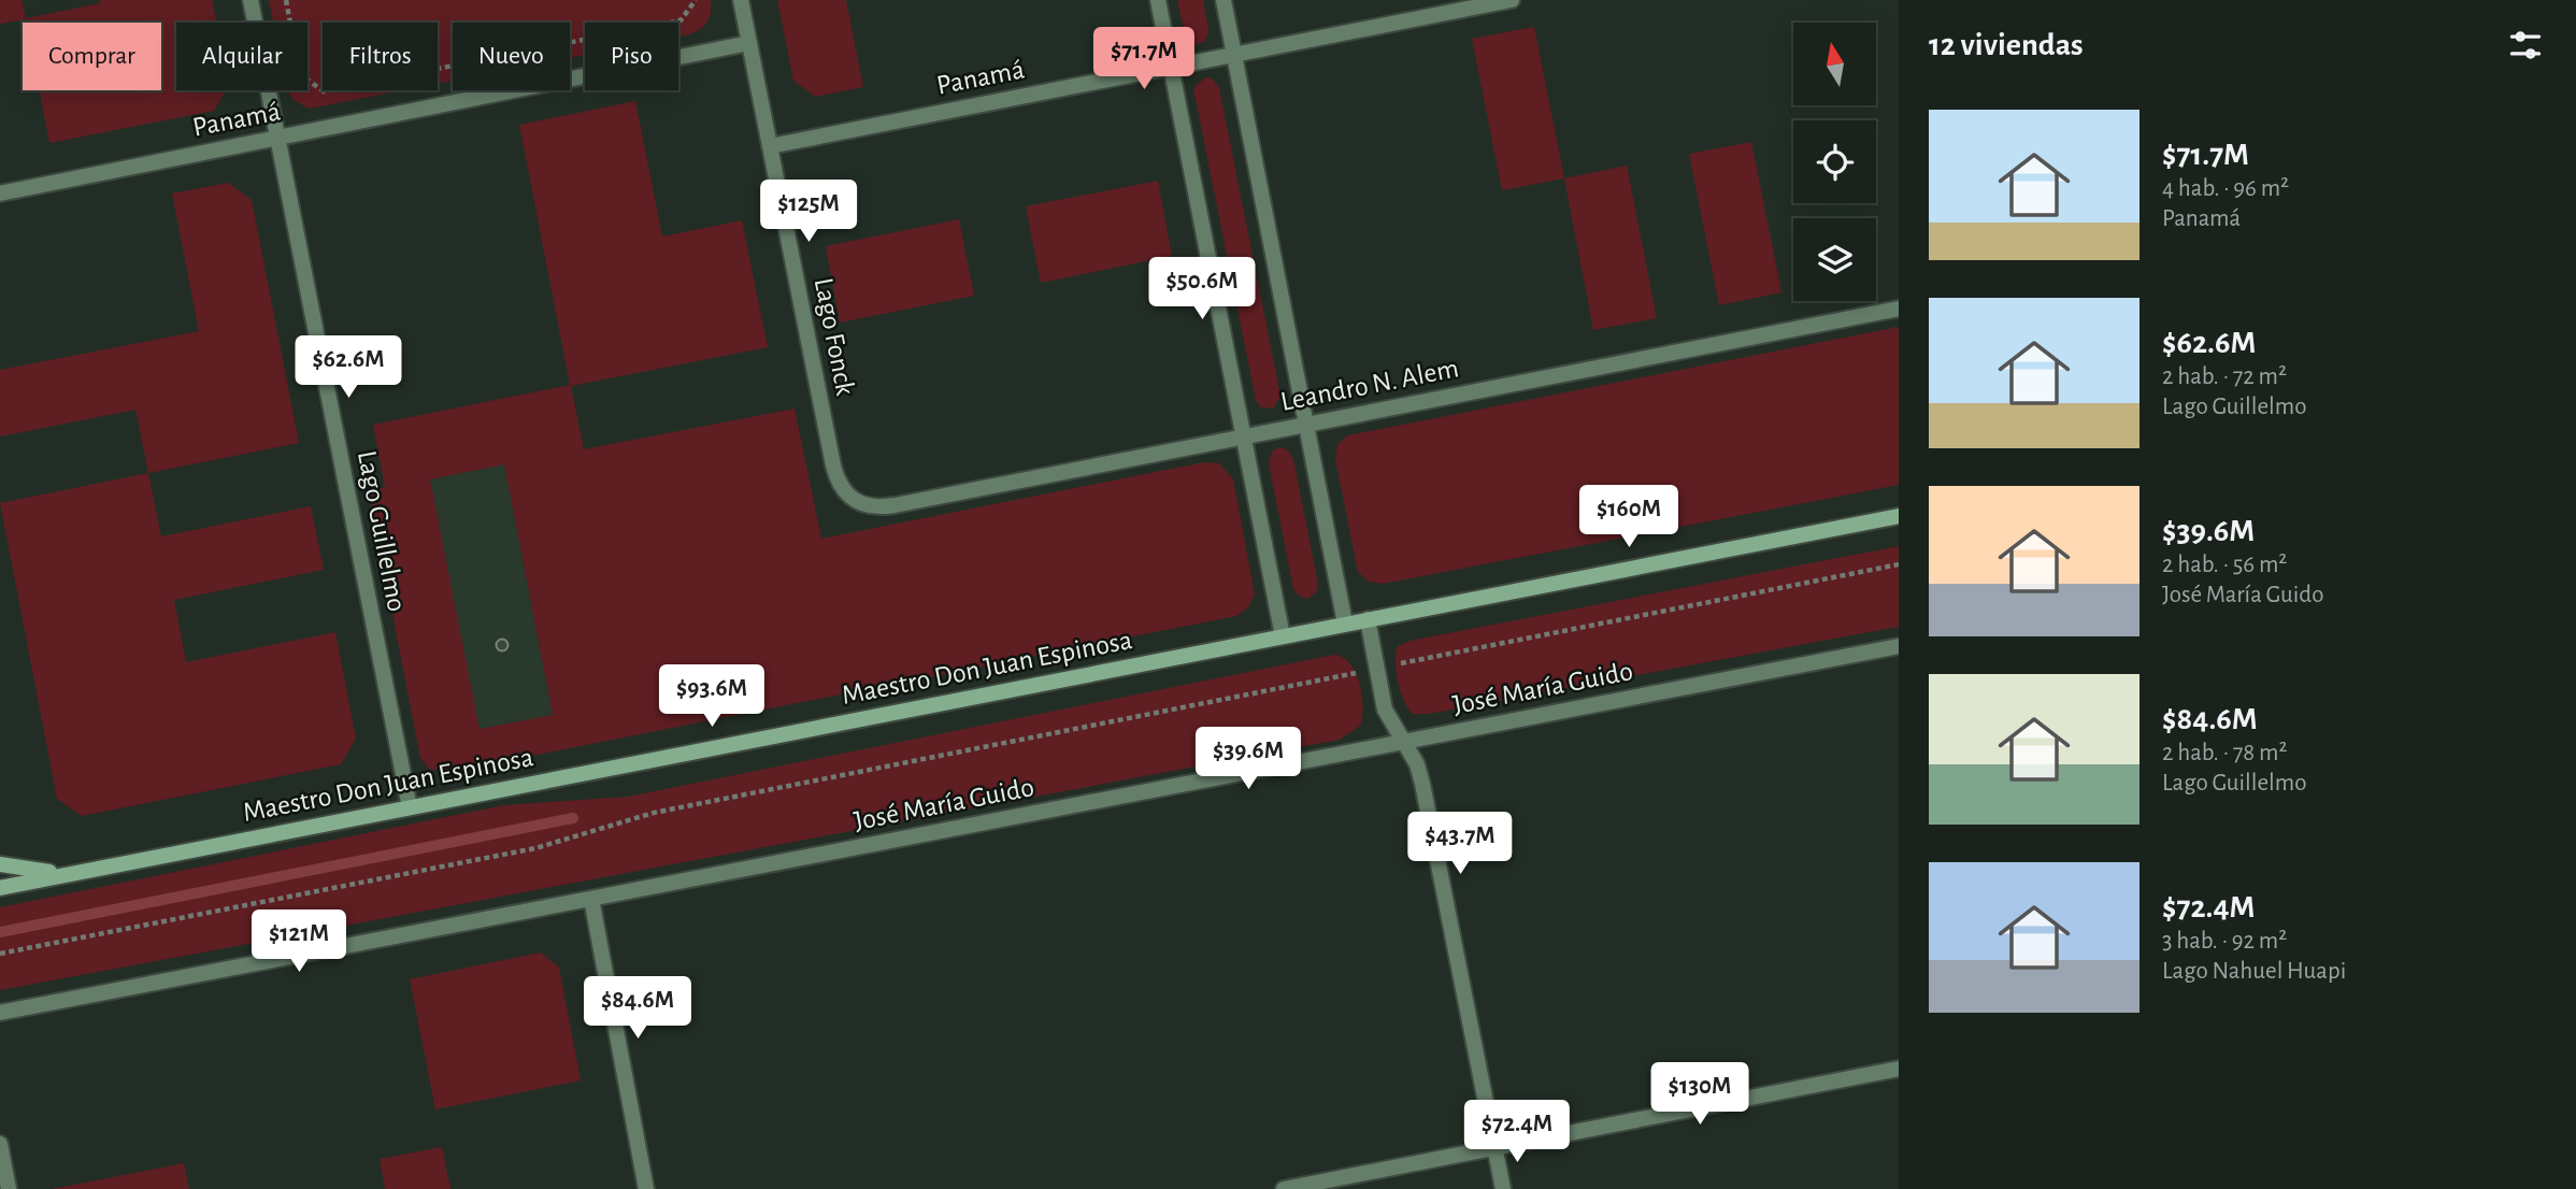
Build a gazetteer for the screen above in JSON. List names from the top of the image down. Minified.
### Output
{"streets":{"main road":["Maestro Don Juan Espinosa"],"street":["Panamá","Lago Fonck","Leandro N. Alem","Lago Guillelmo","José María Guido"]},"crossings":[["Panamá","Lago Fonck"],["Panamá","Lago Guillelmo"],["Lago Fonck","Leandro N. Alem"],["Lago Guillelmo","Maestro Don Juan Espinosa"]],"north":"top","page":{"heading":"12 viviendas","chip":["Comprar","Alquilar","Filtros","Nuevo","Piso"],"price":["$71.7M","$125M","$50.6M","$62.6M","$160M","$93.6M","$39.6M","$43.7M","$121M","$84.6M","$130M","$72.4M"],"list":[{"name":"$71.7M","note":"4 hab. · 96 m² · Panamá"},{"name":"$62.6M","note":"2 hab. · 72 m² · Lago Guillelmo"},{"name":"$39.6M","note":"2 hab. · 56 m² · José María Guido"},{"name":"$84.6M","note":"2 hab. · 78 m² · Lago Guillelmo"},{"name":"$72.4M","note":"3 hab. · 92 m² · Lago Nahuel Huapi"}]}}
